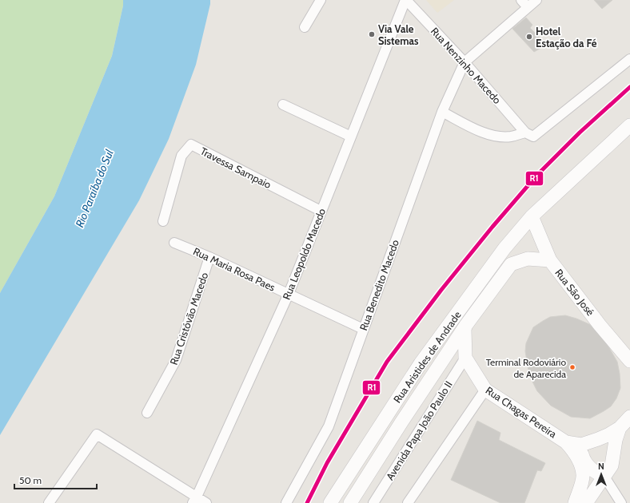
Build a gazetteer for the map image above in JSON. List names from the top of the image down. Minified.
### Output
{"streets":{"main road":["Rua São José","Rua Aristides de Andrade","Rua Chagas Pereira"],"street":["Rua Nenzinho Macedo","Travessa Sampaio","Rua Leopoldo Macedo","Rua Maria Rosa Paes","Rua Benedito Macedo","Rua Cristóvão Macedo","Avenida Papa João Paulo II"]},"crossings":[["Rua Nenzinho Macedo","Rua Leopoldo Macedo"],["Rua Nenzinho Macedo","Rua Benedito Macedo"],["Travessa Sampaio","Rua Leopoldo Macedo"],["Rua Leopoldo Macedo","Rua Maria Rosa Paes"],["Rua Maria Rosa Paes","Rua Benedito Macedo"],["Rua Maria Rosa Paes","Rua Cristóvão Macedo"],["Rua São José","Rua Aristides de Andrade"],["Rua Chagas Pereira","Avenida Papa João Paulo II"]],"water":["Rio Paraíba do Sul"],"places":["Via Vale Sistemas","Hotel Estação da Fé","Terminal Rodoviário de Aparecida"],"lines":["transit line R1"],"scale_bar":"50 m","north":"top"}
